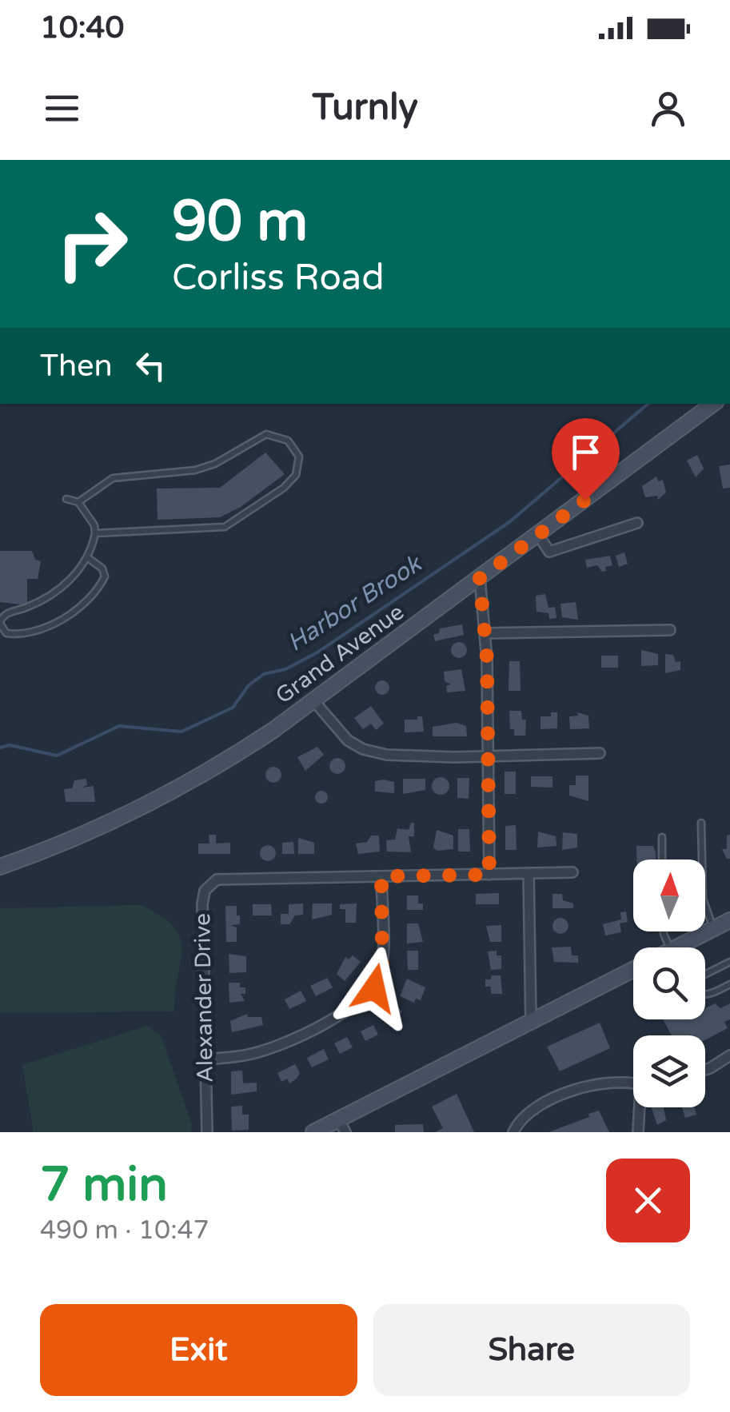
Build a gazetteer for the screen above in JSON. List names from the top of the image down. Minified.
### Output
{"streets":{"street":["Grand Avenue","Alexander Drive"]},"water":["Harbor Brook"],"north":"top","page":{"status":"10:40","header":"Turnly","turn":["90 m","Corliss Road"],"then":"Then","heading":["7 min","490 m · 10:47"],"buttons":["Exit","Share"]}}
